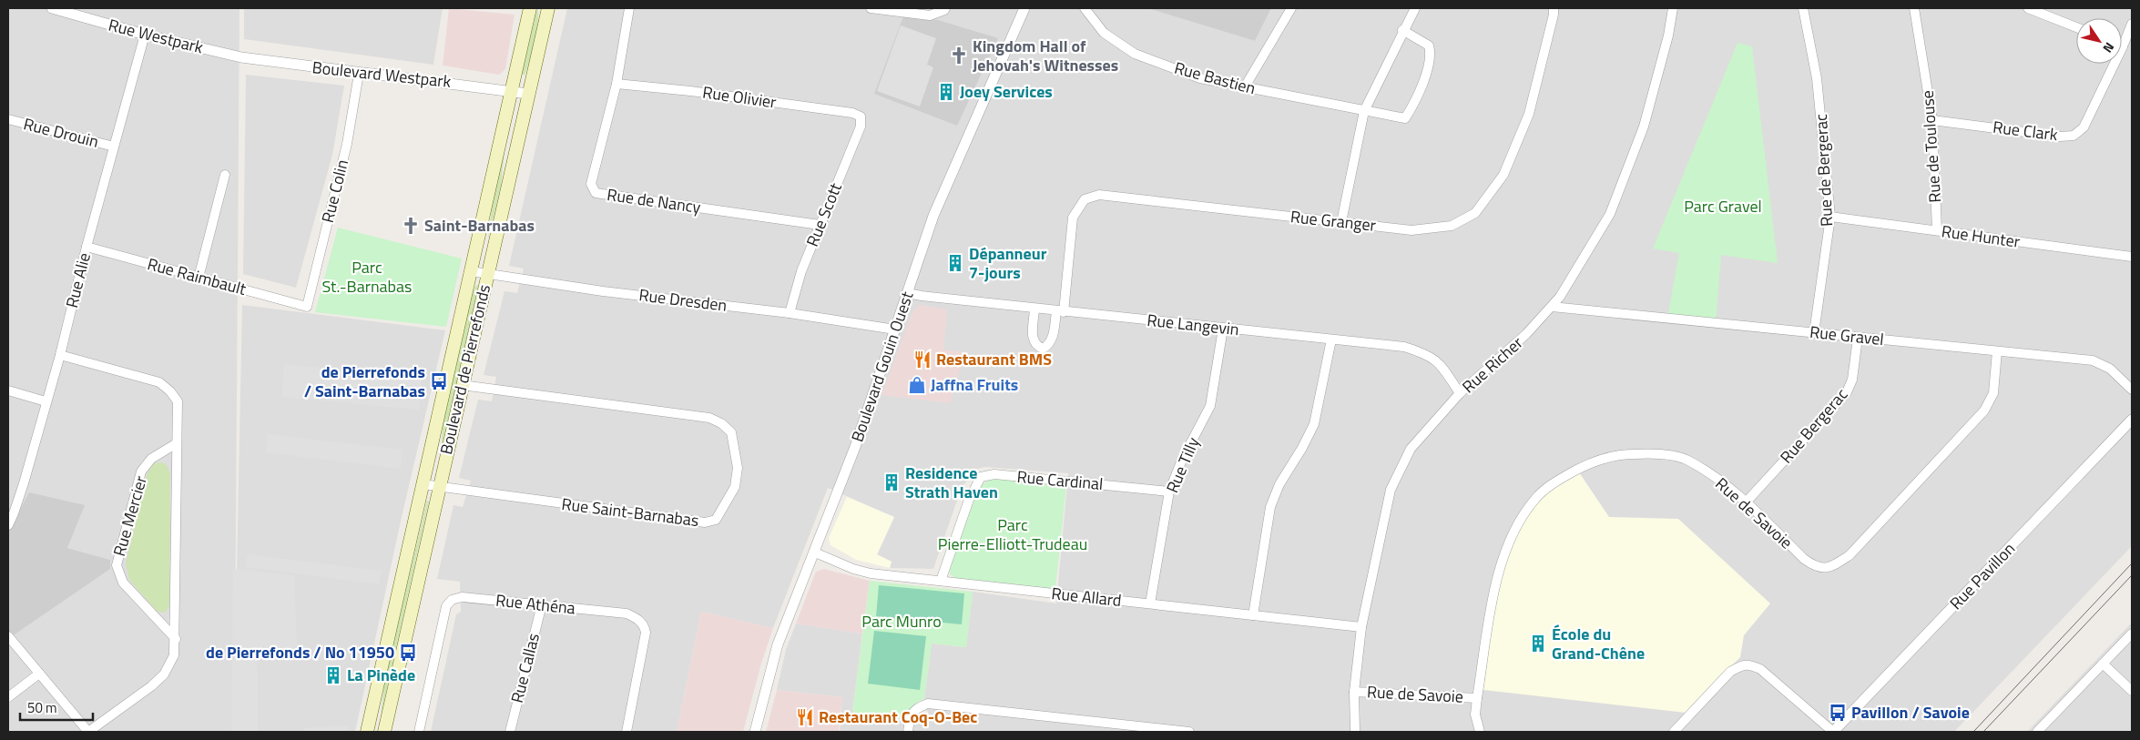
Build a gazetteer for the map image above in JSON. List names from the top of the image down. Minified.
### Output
{"streets":{"main road":["Boulevard de Pierrefonds"],"street":["Rue Westpark","Boulevard Westpark","Rue Bastien","Rue Olivier","Rue Clark","Rue Drouin","Rue de Toulouse","Rue de Bergerac","Rue Colin","Rue de Nancy","Rue Scott","Rue Granger","Rue Hunter","Rue Raimbault","Rue Alie","Rue Dresden","Rue Langevin","Rue Gravel","Rue Richer","Boulevard Gouin Ouest","Rue Bergerac","Rue Tilly","Rue Cardinal","Rue Saint-Barnabas","Rue de Savoie","Rue Mercier","Rue Pavillon","Rue Allard","Rue Athéna","Rue Callas"]},"crossings":[["Rue Westpark","Boulevard Westpark"],["Rue Westpark","Rue Alie"],["Boulevard Westpark","Rue Colin"],["Boulevard Westpark","Boulevard de Pierrefonds"],["Rue Olivier","Rue de Nancy"],["Rue Olivier","Rue Scott"],["Rue Clark","Rue de Toulouse"],["Rue Drouin","Rue Alie"],["Rue de Toulouse","Rue Hunter"],["Rue de Bergerac","Rue Hunter"],["Rue de Bergerac","Rue Gravel"],["Rue Colin","Rue Raimbault"],["Rue de Nancy","Rue Scott"],["Rue Scott","Rue Dresden"],["Rue Granger","Rue Langevin"],["Rue Raimbault","Rue Alie"],["Rue Dresden","Boulevard Gouin Ouest"],["Rue Dresden","Boulevard de Pierrefonds"],["Rue Langevin","Rue Richer"],["Rue Langevin","Boulevard Gouin Ouest"],["Rue Langevin","Rue Tilly"],["Rue Gravel","Rue Richer"],["Rue Gravel","Rue Bergerac"],["Rue Gravel","Rue de Savoie"],["Rue Richer","Rue de Savoie"],["Rue Richer","Rue Allard"],["Boulevard Gouin Ouest","Rue Allard"],["Boulevard de Pierrefonds","Rue Saint-Barnabas"],["Rue Bergerac","Rue de Savoie"],["Rue Tilly","Rue Cardinal"],["Rue Tilly","Rue Allard"],["Rue Cardinal","Rue Allard"],["Rue Athéna","Rue Callas"]],"parks":["Parc Gravel","Parc St.-Barnabas","Parc Pierre-Elliott-Trudeau","Parc Munro"],"places":{"church":["Kingdom Hall of Jehovah's Witnesses","Saint-Barnabas"],"building":["Joey Services","Dépanneur 7-jours","Residence Strath Haven","École du Grand-Chêne","La Pinède"],"restaurant":["Restaurant BMS","Restaurant Coq-O-Bec"],"bus stop":["de Pierrefonds / Saint-Barnabas","de Pierrefonds / No 11950","Pavillon / Savoie"],"shop":["Jaffna Fruits"]},"scale_bar":"50 m","north":"bottom right"}
